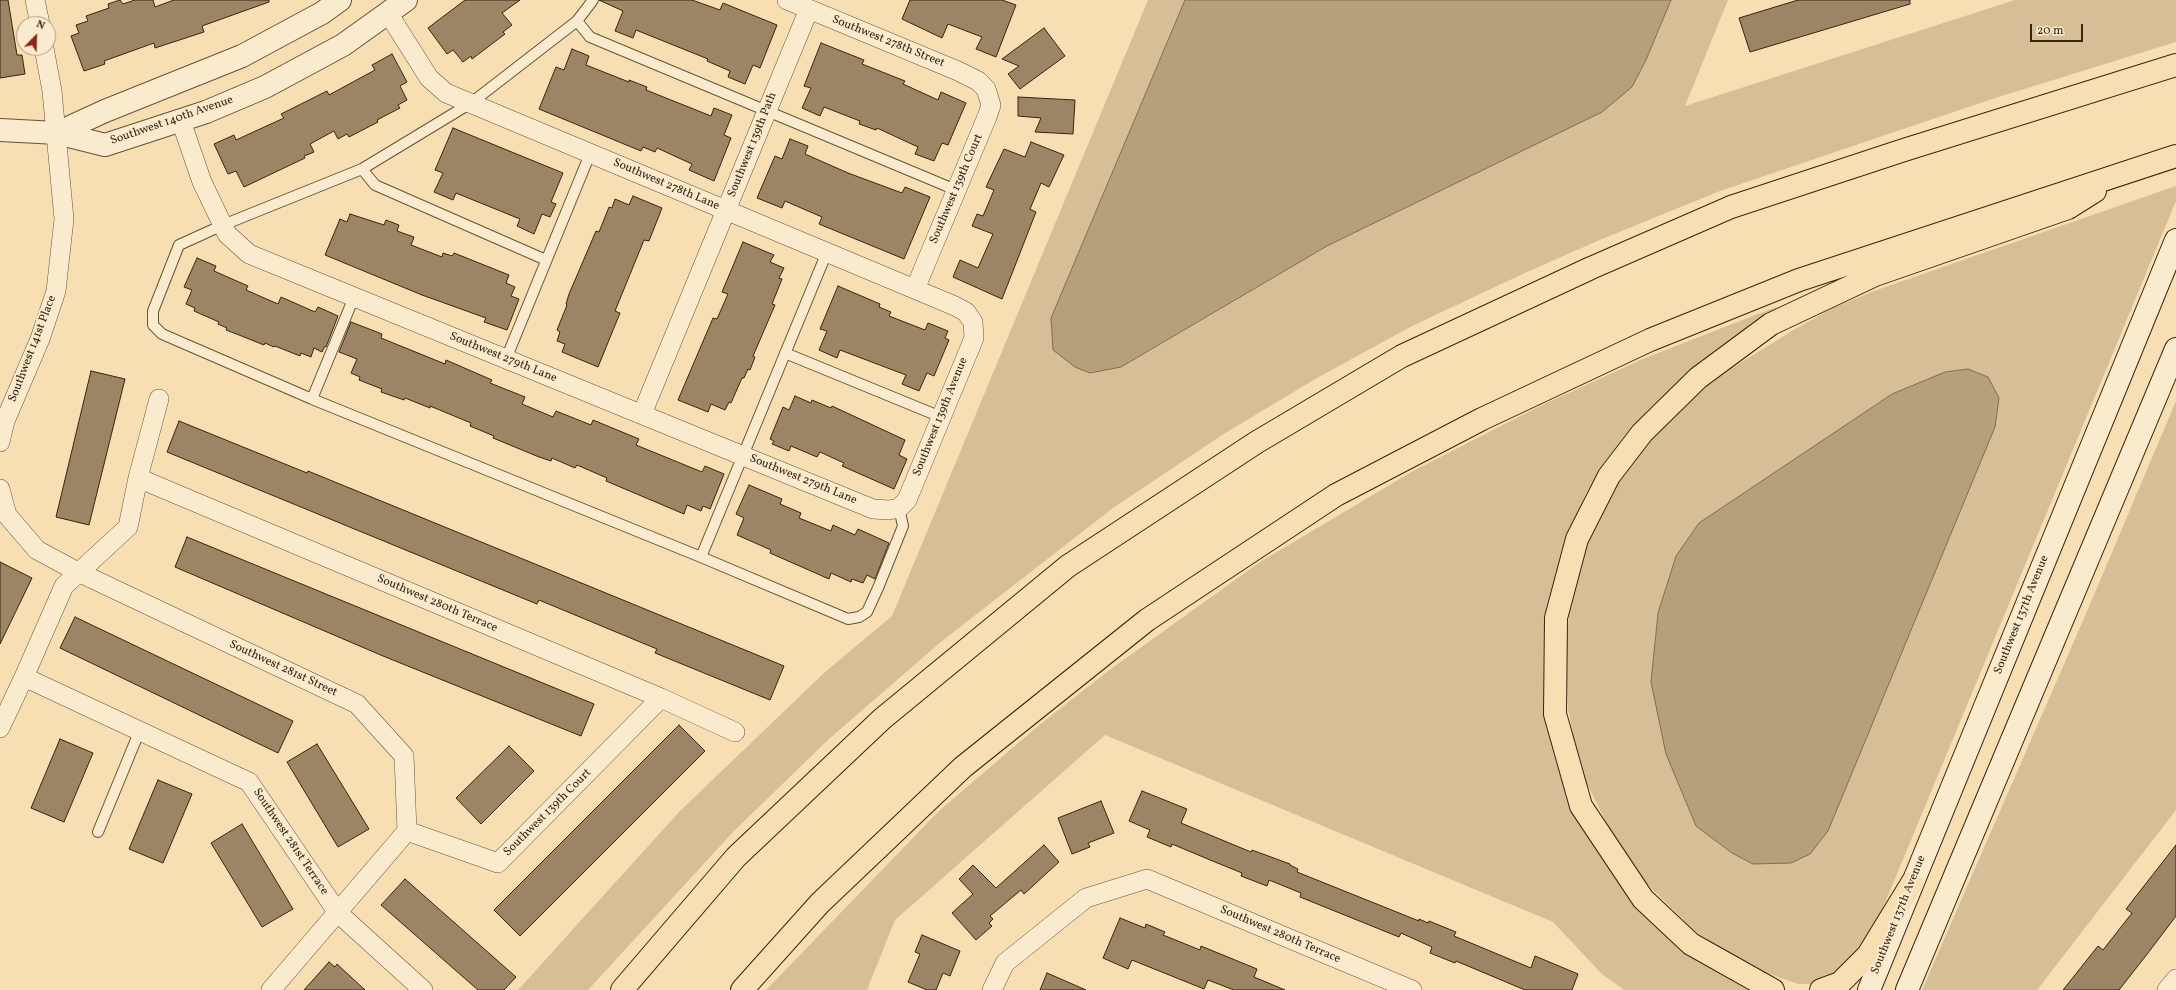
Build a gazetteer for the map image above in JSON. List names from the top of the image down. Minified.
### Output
{"streets":{"main road":["Southwest 140th Avenue","Southwest 137th Avenue"],"street":["Southwest 278th Street","Southwest 139th Path","Southwest 278th Lane","Southwest 139th Court","Southwest 141st Place","Southwest 279th Lane","Southwest 139th Avenue","Southwest 280th Terrace","Southwest 281st Street","Southwest 281st Terrace"]},"crossings":[["Southwest 278th Street","Southwest 139th Path"],["Southwest 278th Street","Southwest 139th Court"],["Southwest 140th Avenue","Southwest 278th Lane"],["Southwest 140th Avenue","Southwest 141st Place"],["Southwest 140th Avenue","Southwest 279th Lane"],["Southwest 139th Path","Southwest 278th Lane"],["Southwest 139th Path","Southwest 279th Lane"],["Southwest 278th Lane","Southwest 139th Court"],["Southwest 278th Lane","Southwest 139th Avenue"],["Southwest 139th Court","Southwest 280th Terrace"],["Southwest 139th Court","Southwest 281st Street"],["Southwest 279th Lane","Southwest 139th Avenue"]],"scale_bar":"20 m","north":"top right"}
